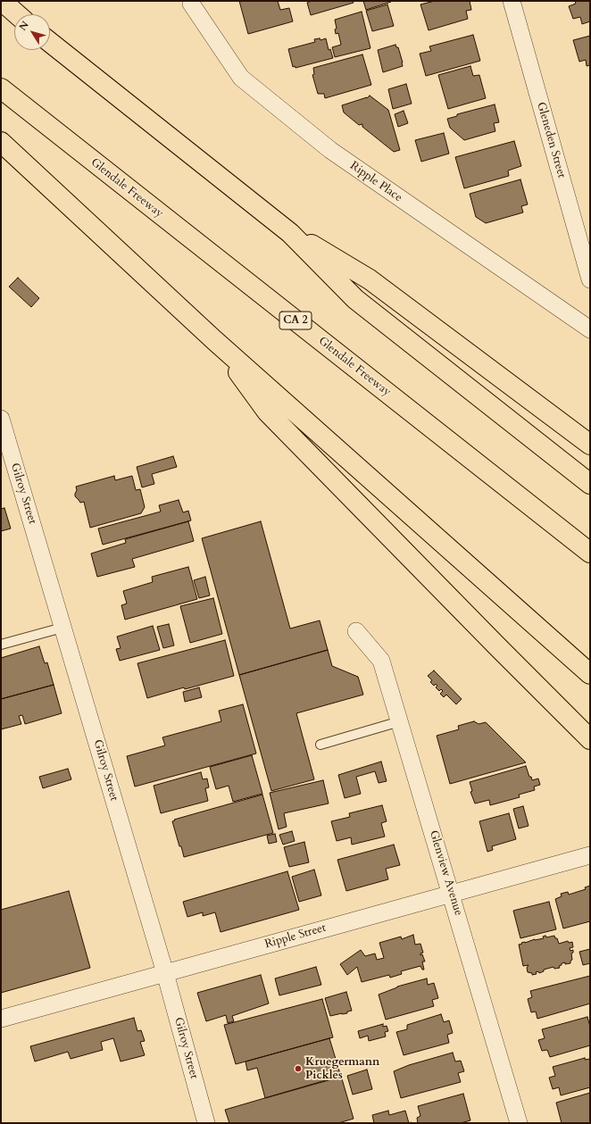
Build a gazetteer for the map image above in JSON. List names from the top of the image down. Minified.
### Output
{"streets":{"highway":["Glendale Freeway","CA 2"],"street":["Gleneden Street","Ripple Place","Gilroy Street","Glenview Avenue","Ripple Street"]},"crossings":[["Gilroy Street","Ripple Street"],["Glenview Avenue","Ripple Street"]],"places":["Kruegermann Pickles"],"north":"top left"}
